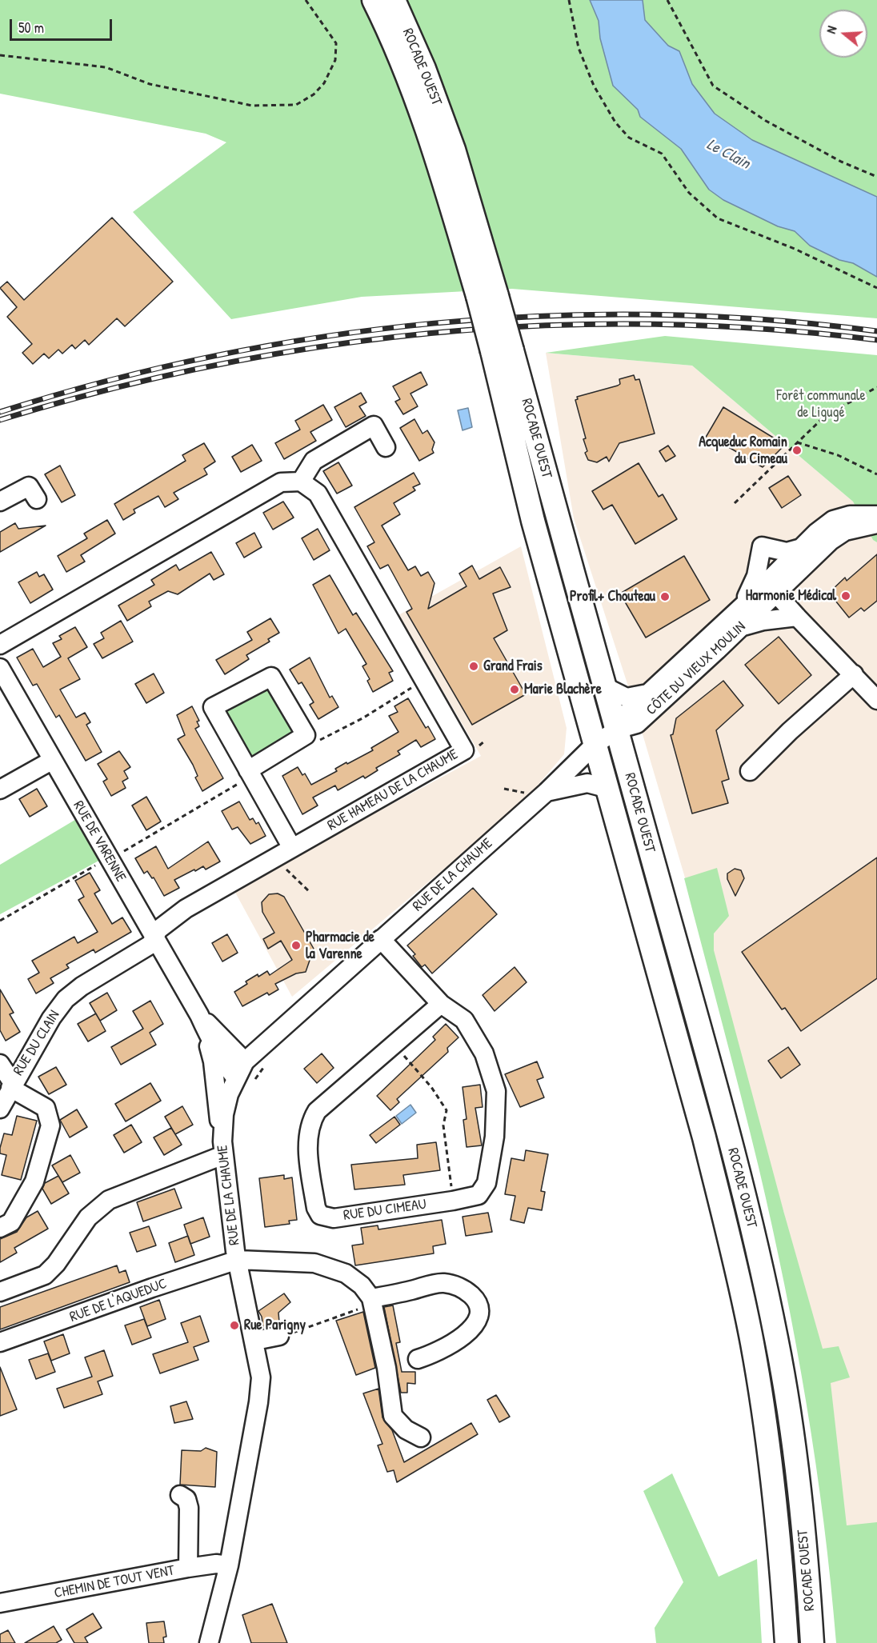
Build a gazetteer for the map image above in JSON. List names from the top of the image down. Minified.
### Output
{"streets":{"main road":["ROCADE OUEST"],"street":["CÔTE DU VIEUX MOULIN","RUE HAMEAU DE LA CHAUME","RUE DE VARENNE","RUE DE LA CHAUME","RUE DU CLAIN","RUE DU CIMEAU","RUE DE L'AQUEDUC","CHEMIN DE TOUT VENT"]},"crossings":[["ROCADE OUEST","CÔTE DU VIEUX MOULIN"],["ROCADE OUEST","RUE DE LA CHAUME"],["CÔTE DU VIEUX MOULIN","RUE DE LA CHAUME"],["RUE HAMEAU DE LA CHAUME","RUE DE VARENNE"],["RUE HAMEAU DE LA CHAUME","RUE DU CLAIN"],["RUE DE VARENNE","RUE DE LA CHAUME"],["RUE DE VARENNE","RUE DU CLAIN"],["RUE DE LA CHAUME","RUE DU CIMEAU"],["RUE DE LA CHAUME","RUE DE L'AQUEDUC"],["RUE DE LA CHAUME","CHEMIN DE TOUT VENT"]],"water":["Le Clain"],"parks":["Forêt communale de Ligugé"],"places":["Acqueduc Romain du Cimeau","Harmonie Médical","Profil+ Chouteau","Grand Frais","Marie Blachère","Pharmacie de la Varenne","Rue Parigny"],"scale_bar":"50 m","north":"left"}
